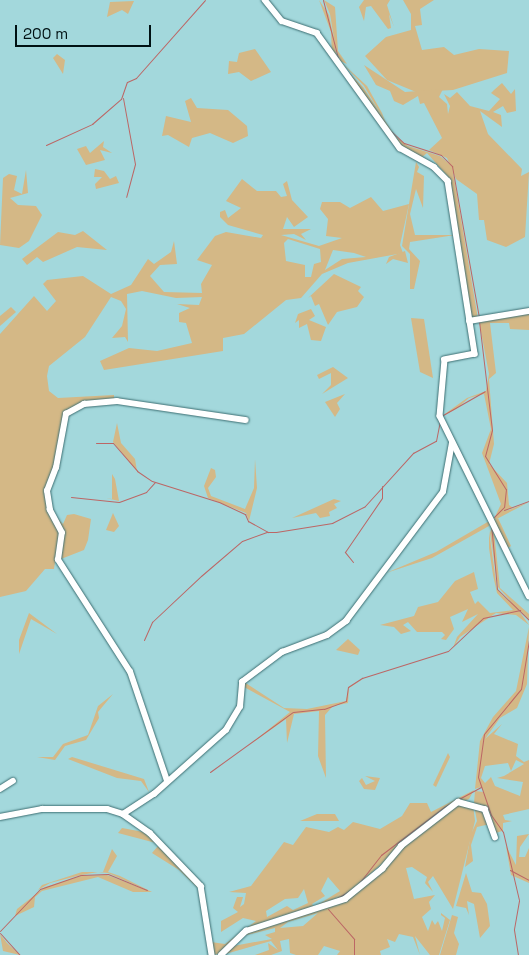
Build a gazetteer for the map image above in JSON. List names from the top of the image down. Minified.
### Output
{"scale_bar":"200 m"}
